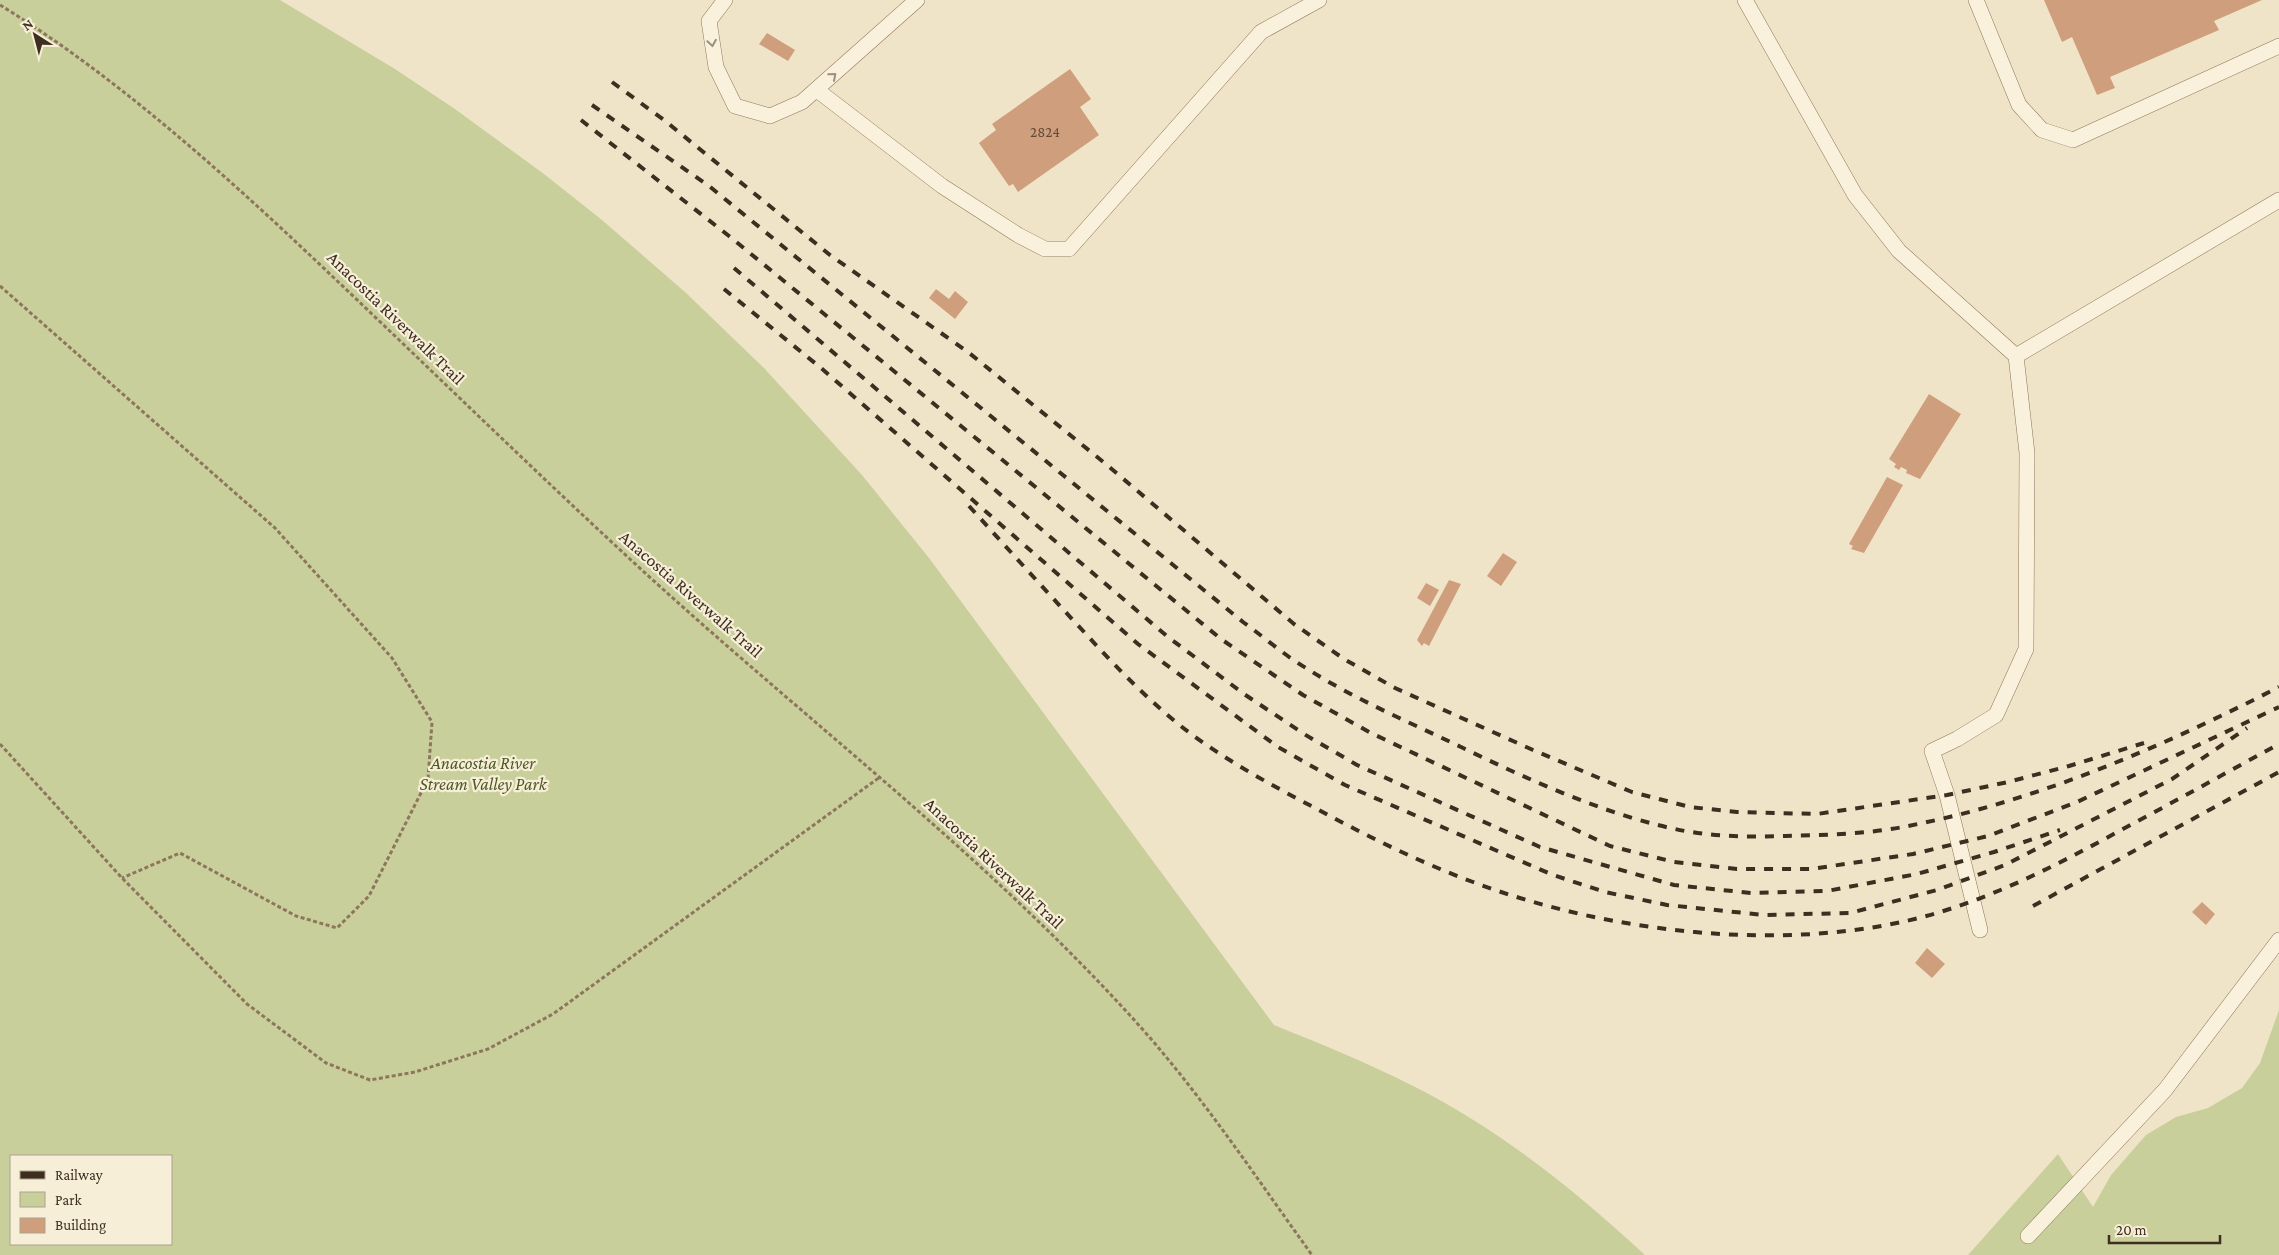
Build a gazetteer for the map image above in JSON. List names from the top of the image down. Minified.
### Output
{"streets":{"path":["Anacostia Riverwalk Trail"]},"parks":["Anacostia River Stream Valley Park"],"house_numbers":["2824"],"legend":["Railway","Park","Building"],"scale_bar":"20 m","north":"top left"}
